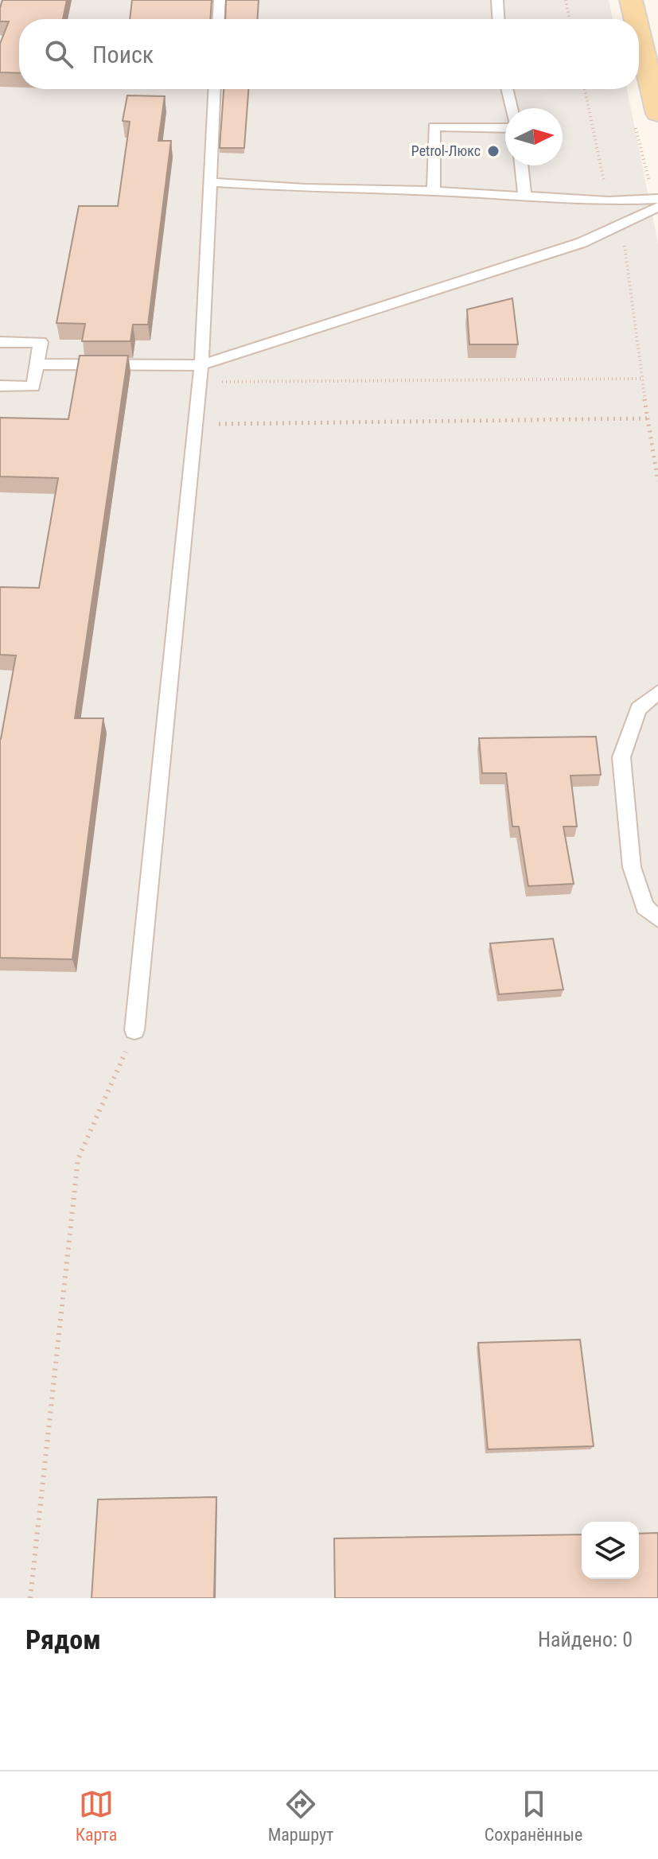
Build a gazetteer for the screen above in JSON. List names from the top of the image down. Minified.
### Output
{"places":["Petrol-Люкс"],"north":"right","page":{"search":"Поиск","heading":["Рядом","Найдено: 0"],"nav":["Карта","Маршрут","Сохранённые"]}}
